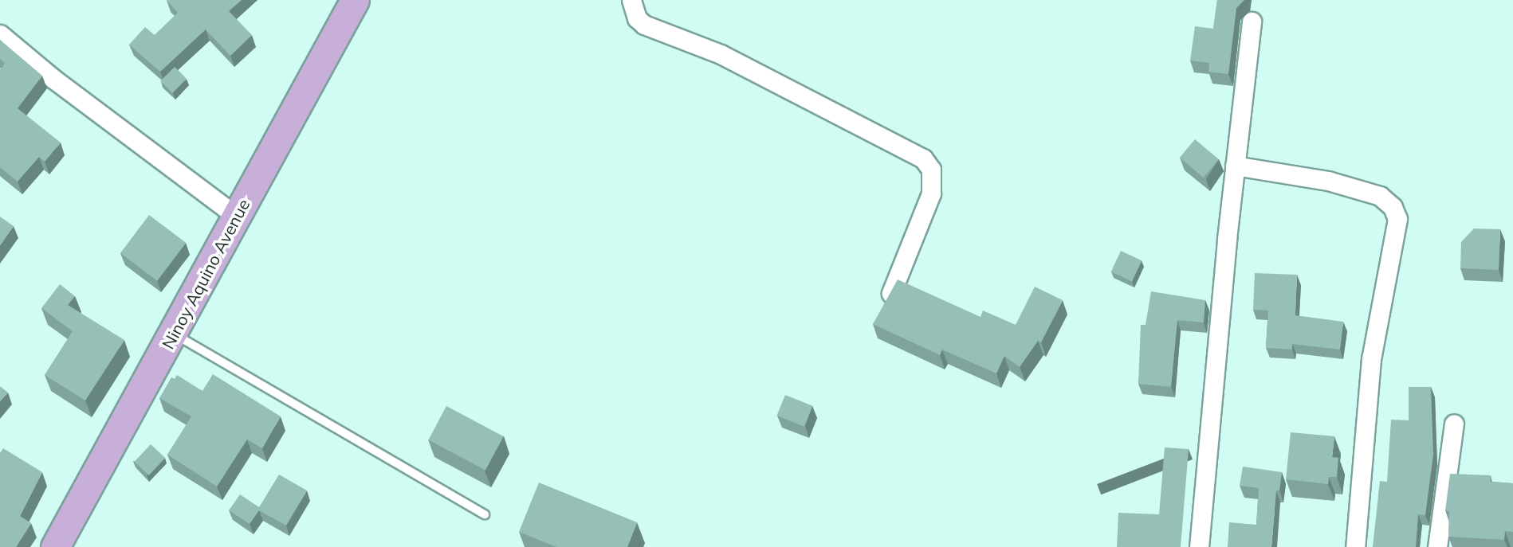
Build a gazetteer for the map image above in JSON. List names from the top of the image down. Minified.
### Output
{"streets":{"main road":["Ninoy Aquino Avenue"]}}
